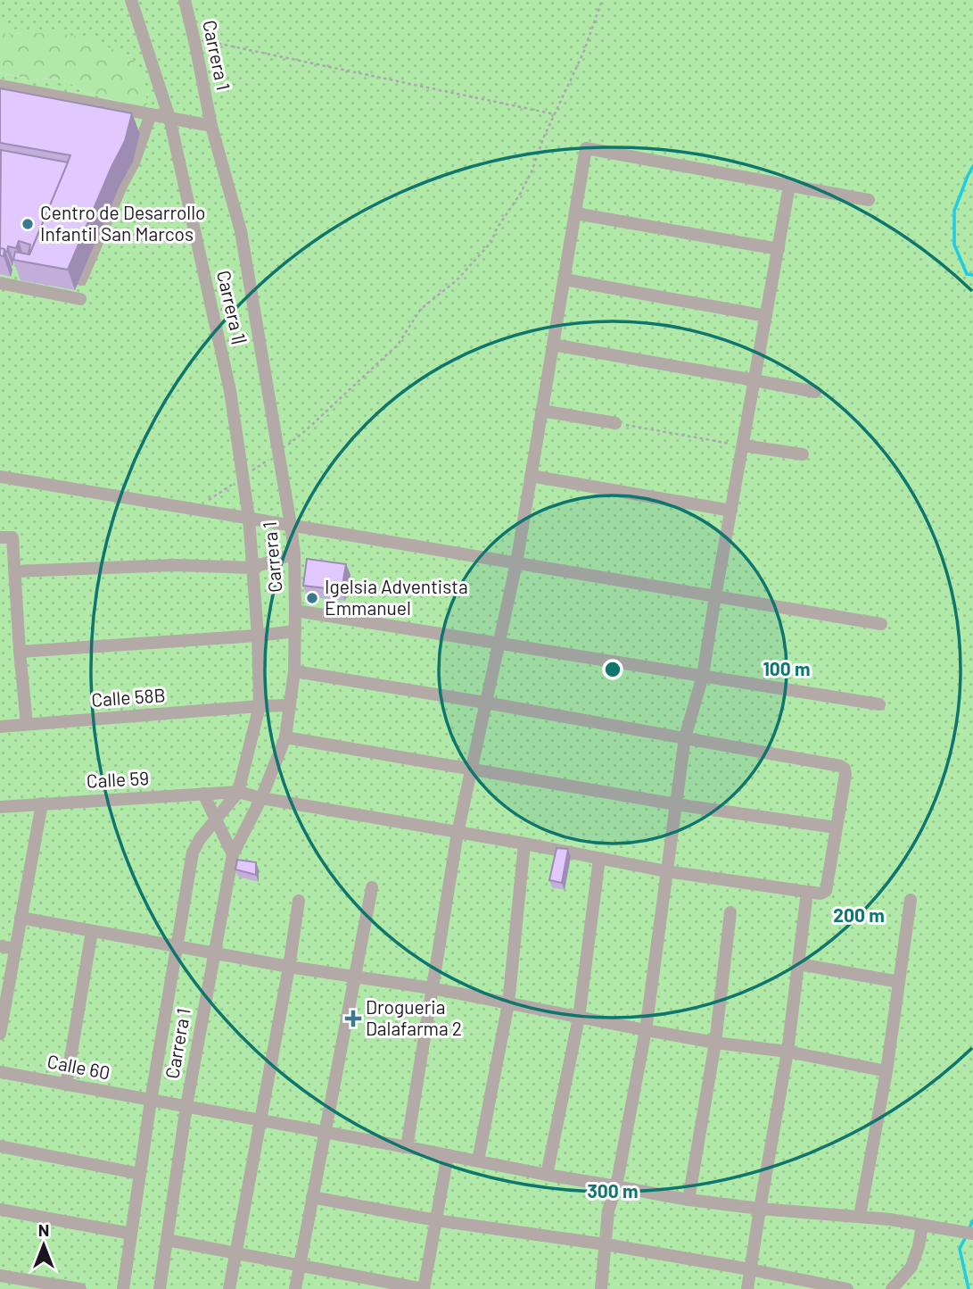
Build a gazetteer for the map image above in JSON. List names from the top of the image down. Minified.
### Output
{"streets":{"street":["Carrera 1","Carrera 1|","Calle 58B","Calle 59","Calle 60"]},"crossings":[["Carrera 1","Calle 58B"],["Carrera 1","Calle 59"],["Carrera 1","Calle 60"],["Carrera 1|","Calle 58B"],["Carrera 1|","Calle 59"]],"places":{"other":["Centro de Desarrollo Infantil San Marcos","Igelsia Adventista Emmanuel"],"health":["Drogueria Dalafarma 2"]},"north":"top","rings":["100 m","200 m","300 m"]}
